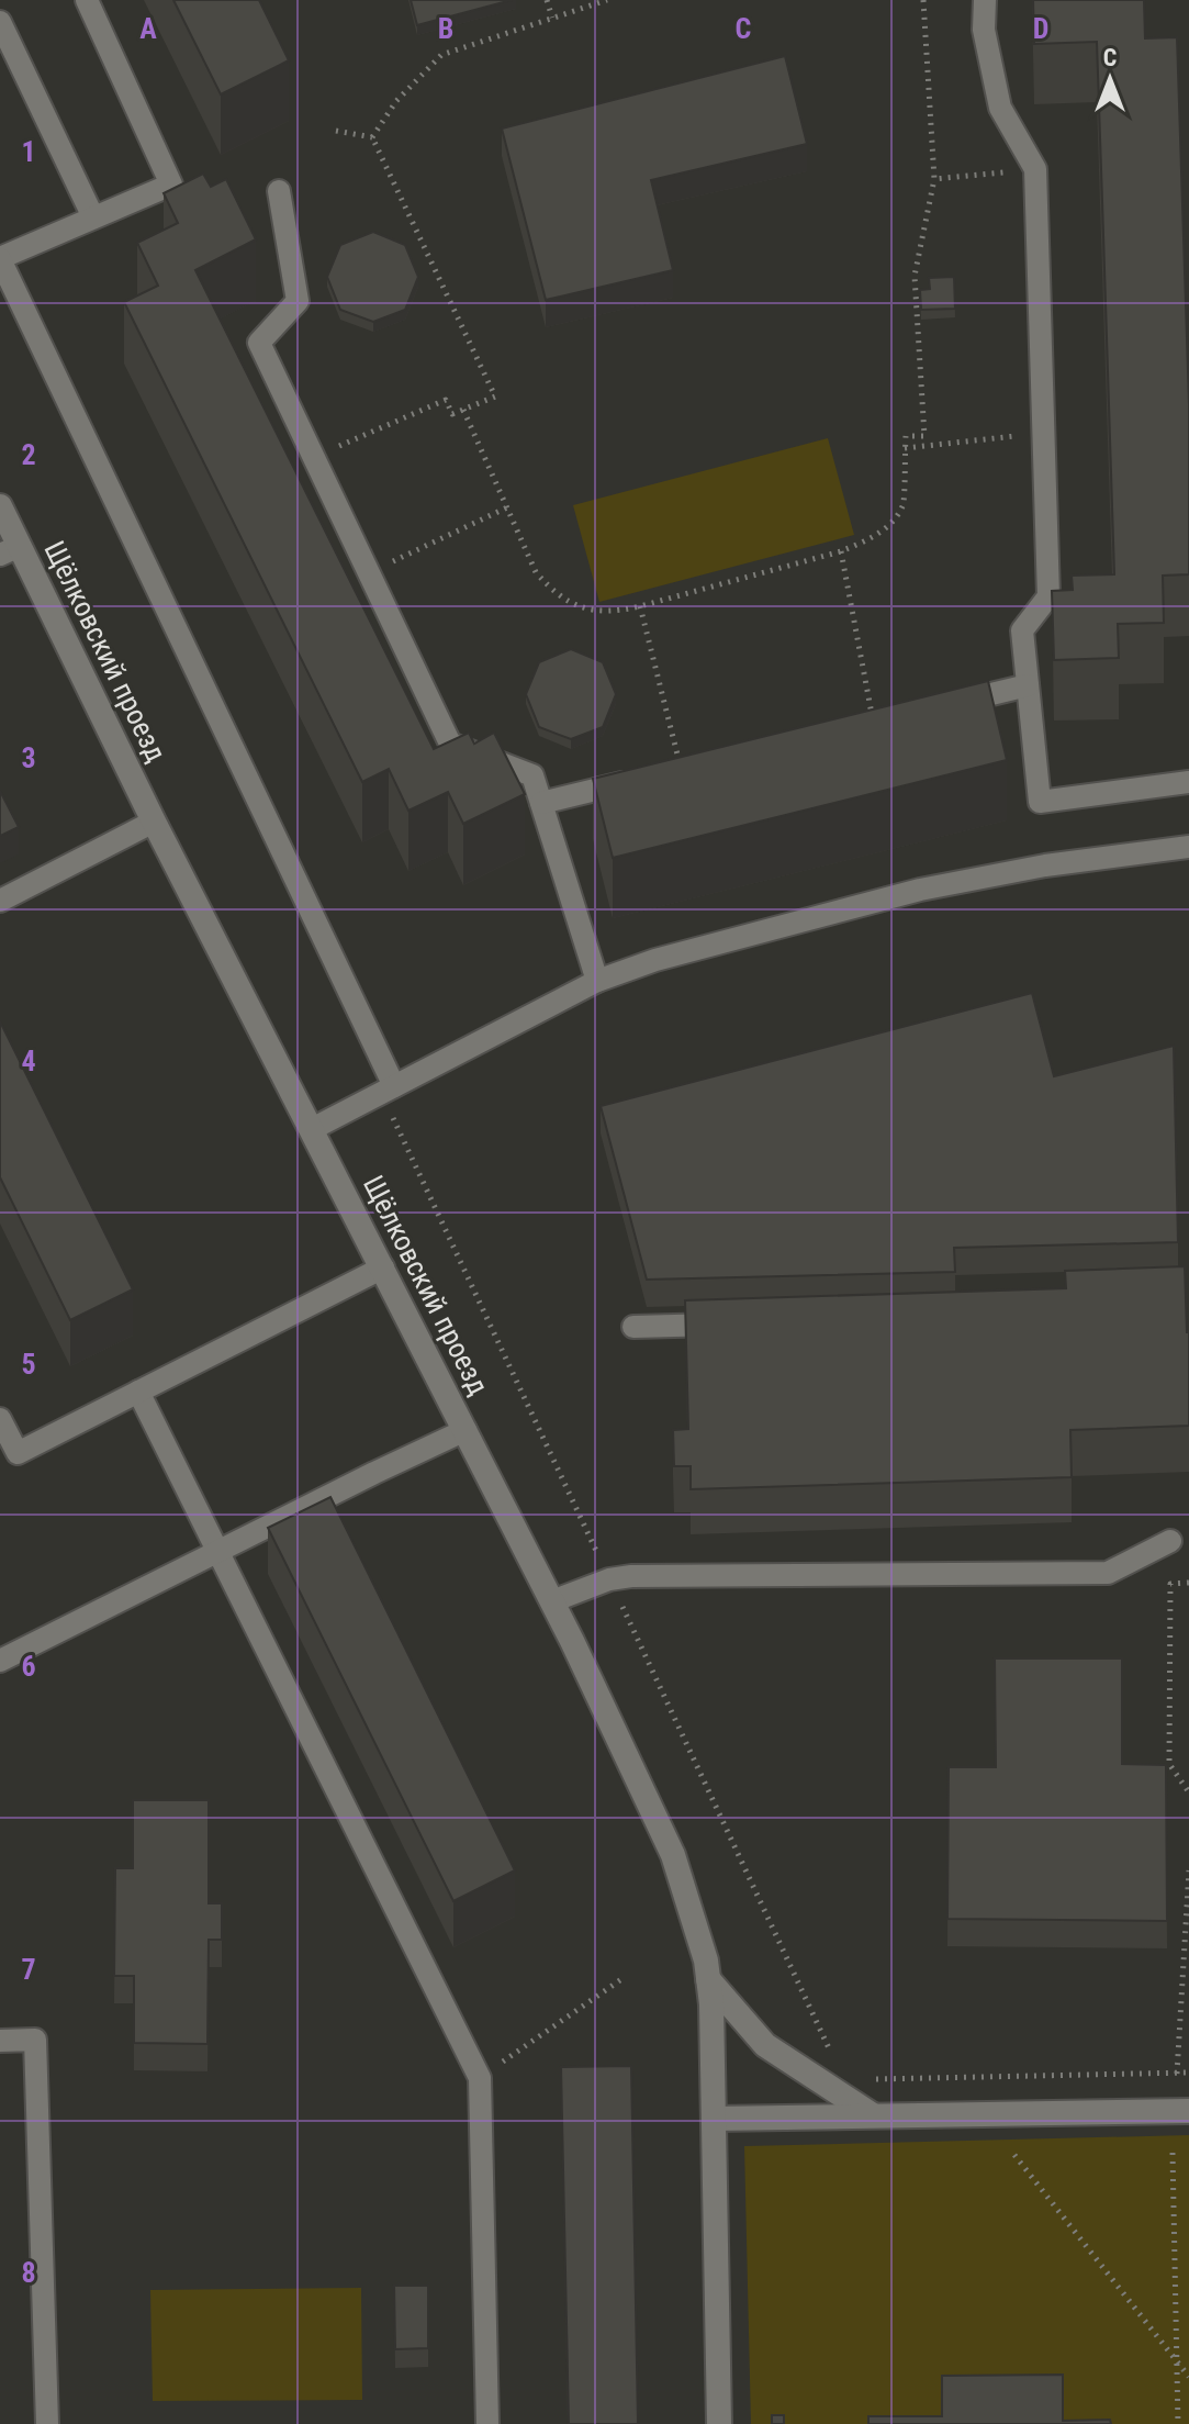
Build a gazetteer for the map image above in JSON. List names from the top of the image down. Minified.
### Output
{"streets":{"street":["Щёлковский проезд"]},"north":"top","grid":{"columns":["A","B","C","D"],"rows":["1","2","3","4","5","6","7","8"]}}
